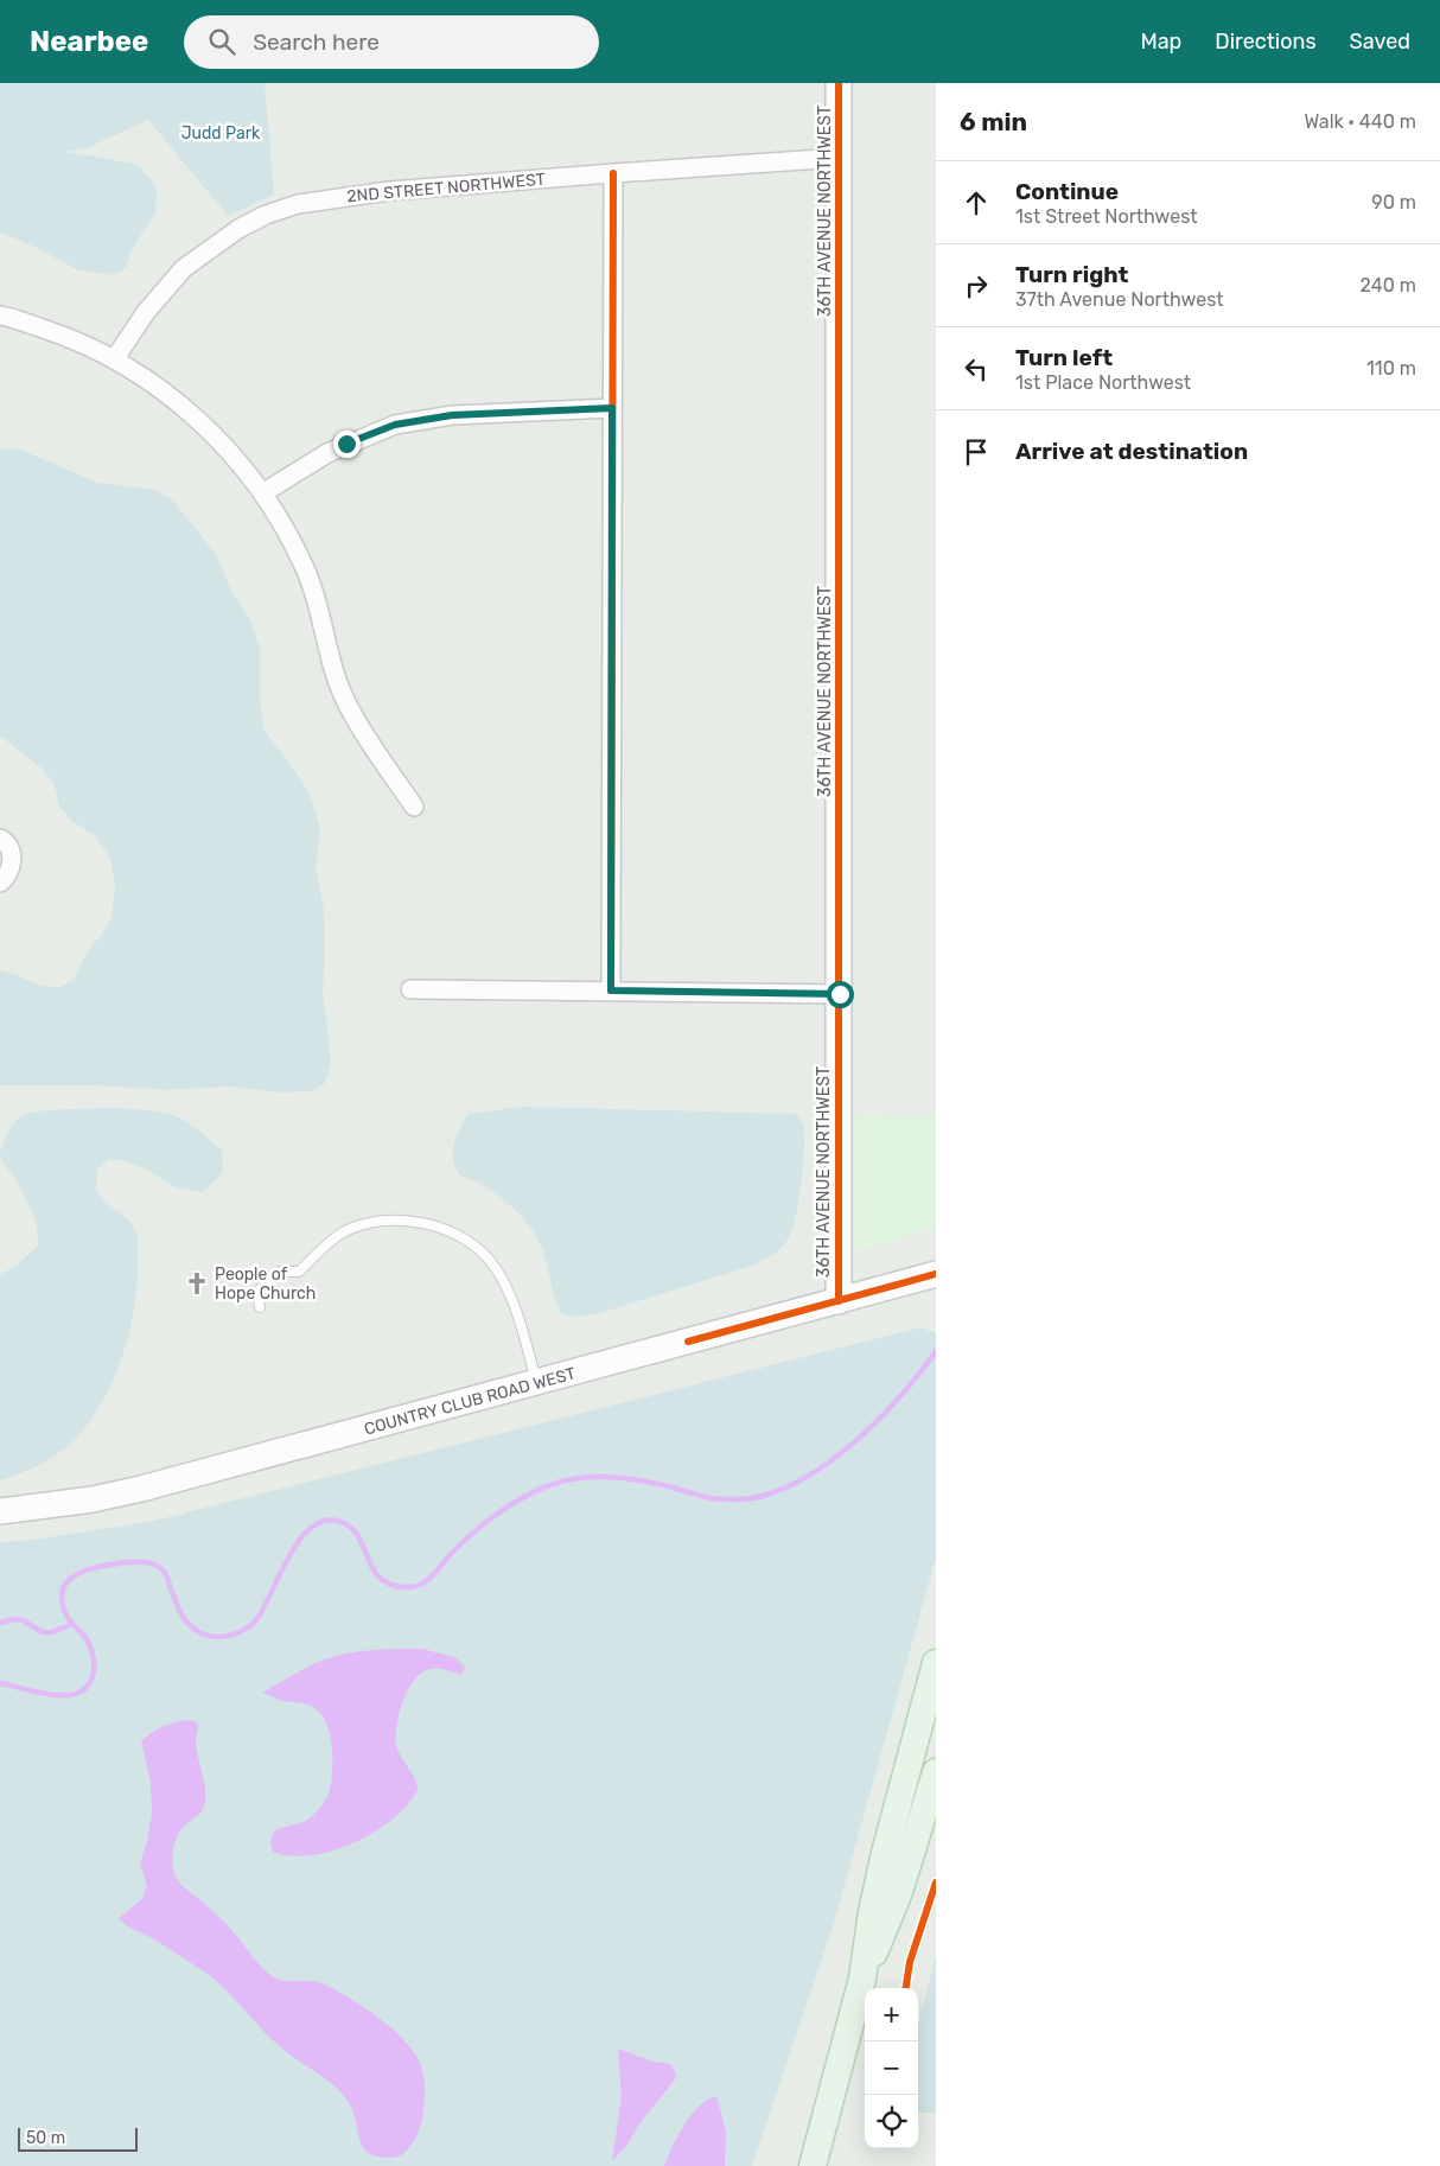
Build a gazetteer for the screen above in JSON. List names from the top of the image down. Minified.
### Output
{"streets":{"street":["2ND STREET NORTHWEST","36TH AVENUE NORTHWEST","COUNTRY CLUB ROAD WEST"]},"crossings":[["2ND STREET NORTHWEST","36TH AVENUE NORTHWEST"],["36TH AVENUE NORTHWEST","COUNTRY CLUB ROAD WEST"]],"parks":["Judd Park"],"places":{"church":["People of Hope Church"]},"scale_bar":"50 m","page":{"header":"Nearbee","search":"Search here","nav":["Map","Directions","Saved"],"heading":["6 min","Walk · 440 m"],"list":[["Continue","1st Street Northwest","90 m"],["Turn right","37th Avenue Northwest","240 m"],["Turn left","1st Place Northwest","110 m"],"Arrive at destination"],"map_buttons":["+","−"],"scale":"50 m"}}
